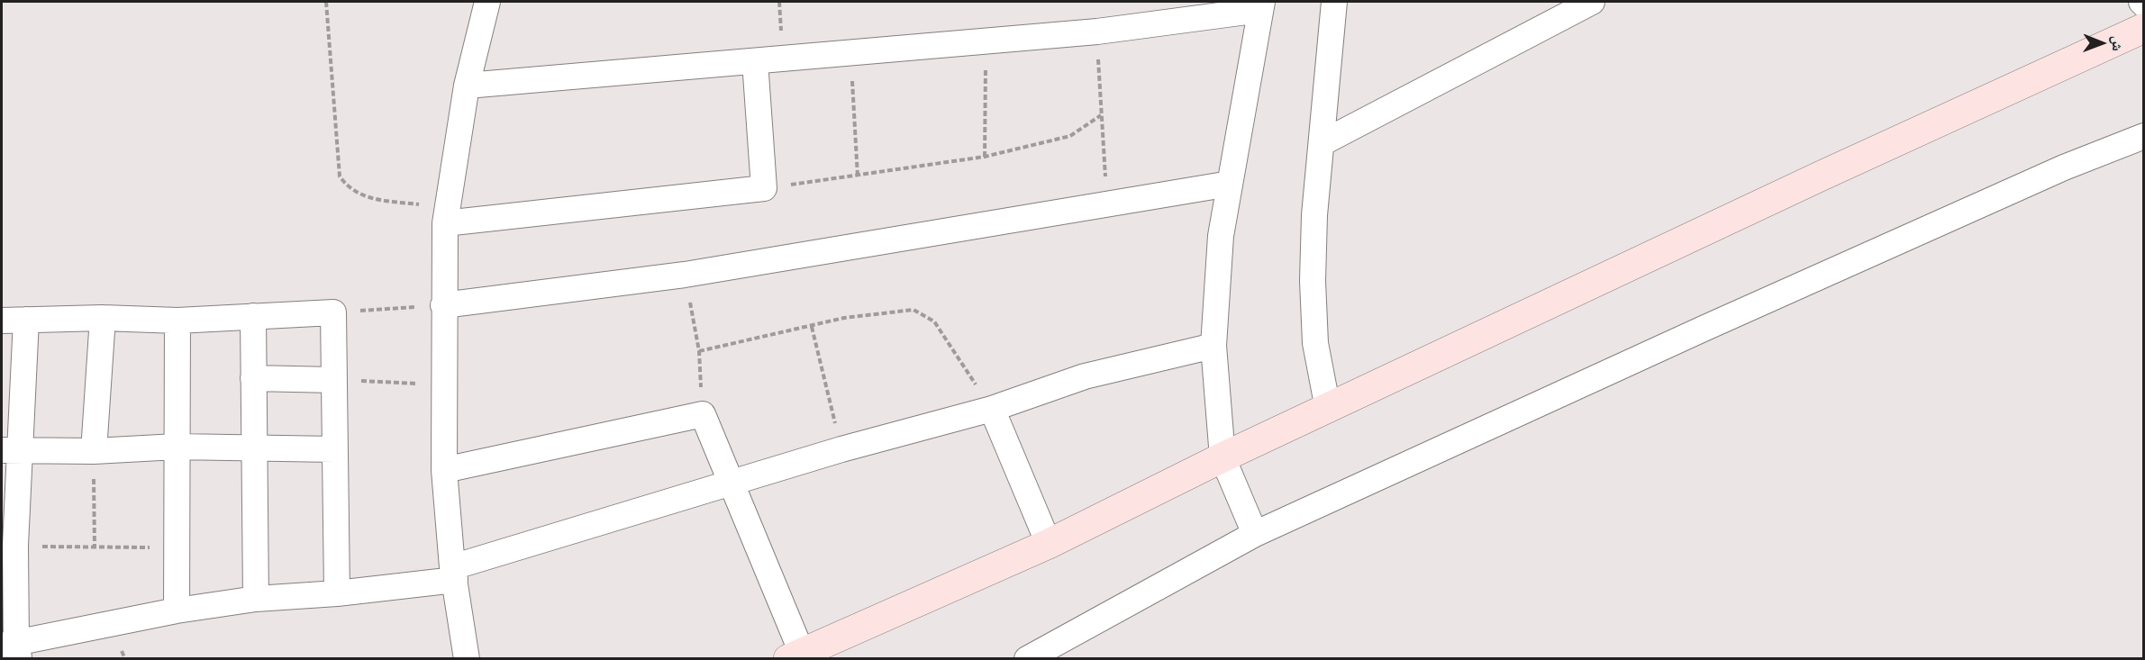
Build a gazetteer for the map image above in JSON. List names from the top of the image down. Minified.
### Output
{"north":"right"}
